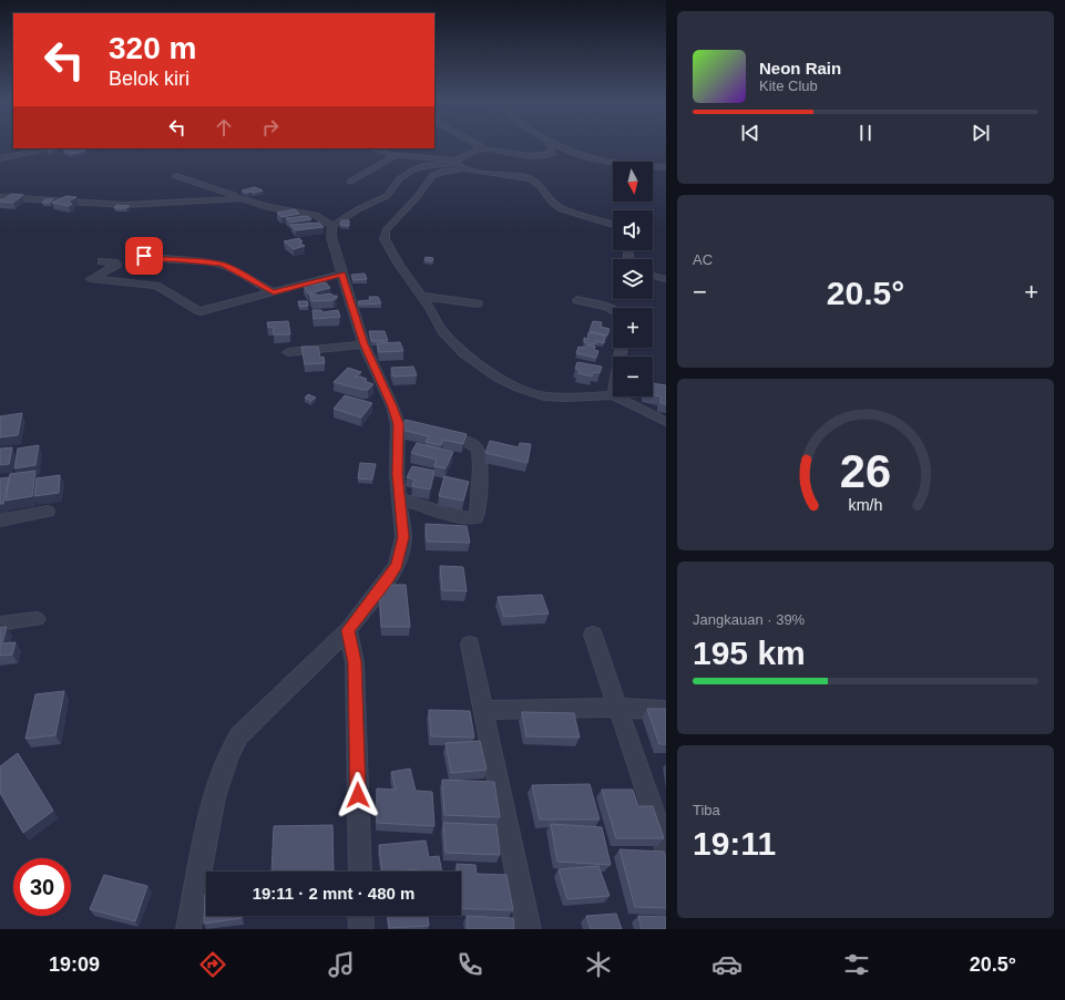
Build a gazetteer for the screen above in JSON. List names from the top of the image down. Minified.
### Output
{"north":"bottom","page":{"turn":["320 m","Belok kiri"],"song":["Neon Rain","Kite Club"],"map_buttons":["+","−"],"tile":["AC",["Jangkauan · 39%","195 km"],["Tiba","19:11"]],"heat":["−","20.5°","+"],"limit":"30","trip":"19:11 · 2 mnt · 480 m","tabs":["19:09","20.5°"],"gauge":["26","km/h"]}}
